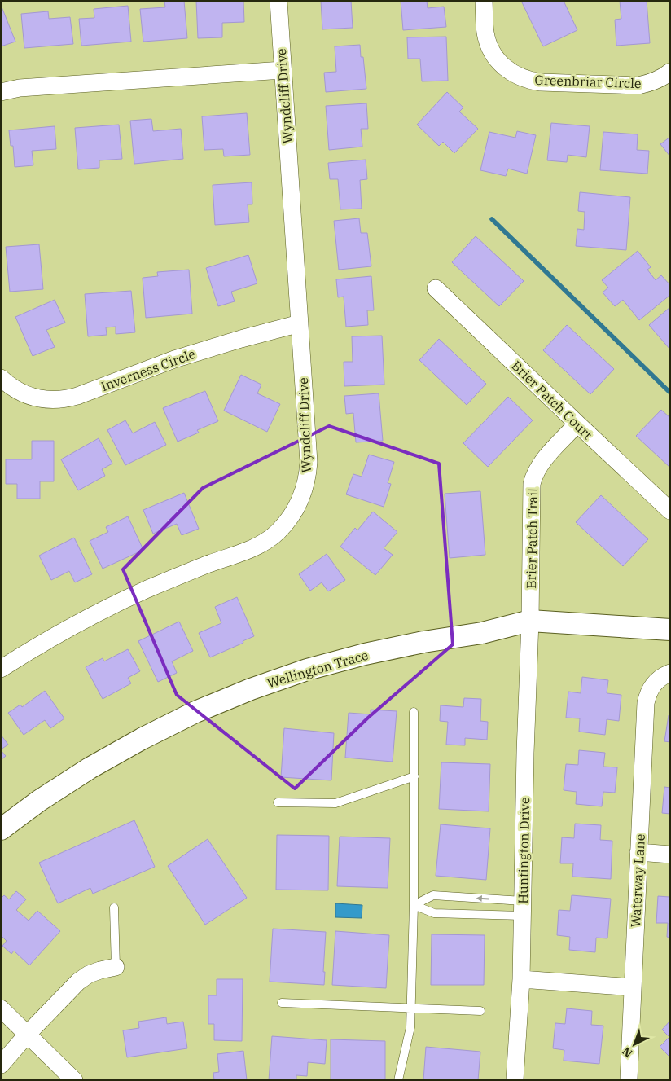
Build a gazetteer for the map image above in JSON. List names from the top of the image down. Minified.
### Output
{"streets":{"street":["Greenbriar Circle","Wyndcliff Drive","Inverness Circle","Brier Patch Court","Brier Patch Trail","Wellington Trace","Huntington Drive","Waterway Lane"]},"crossings":[["Wyndcliff Drive","Inverness Circle"],["Brier Patch Court","Brier Patch Trail"],["Brier Patch Trail","Wellington Trace"],["Brier Patch Trail","Huntington Drive"],["Wellington Trace","Huntington Drive"]],"north":"bottom left"}
